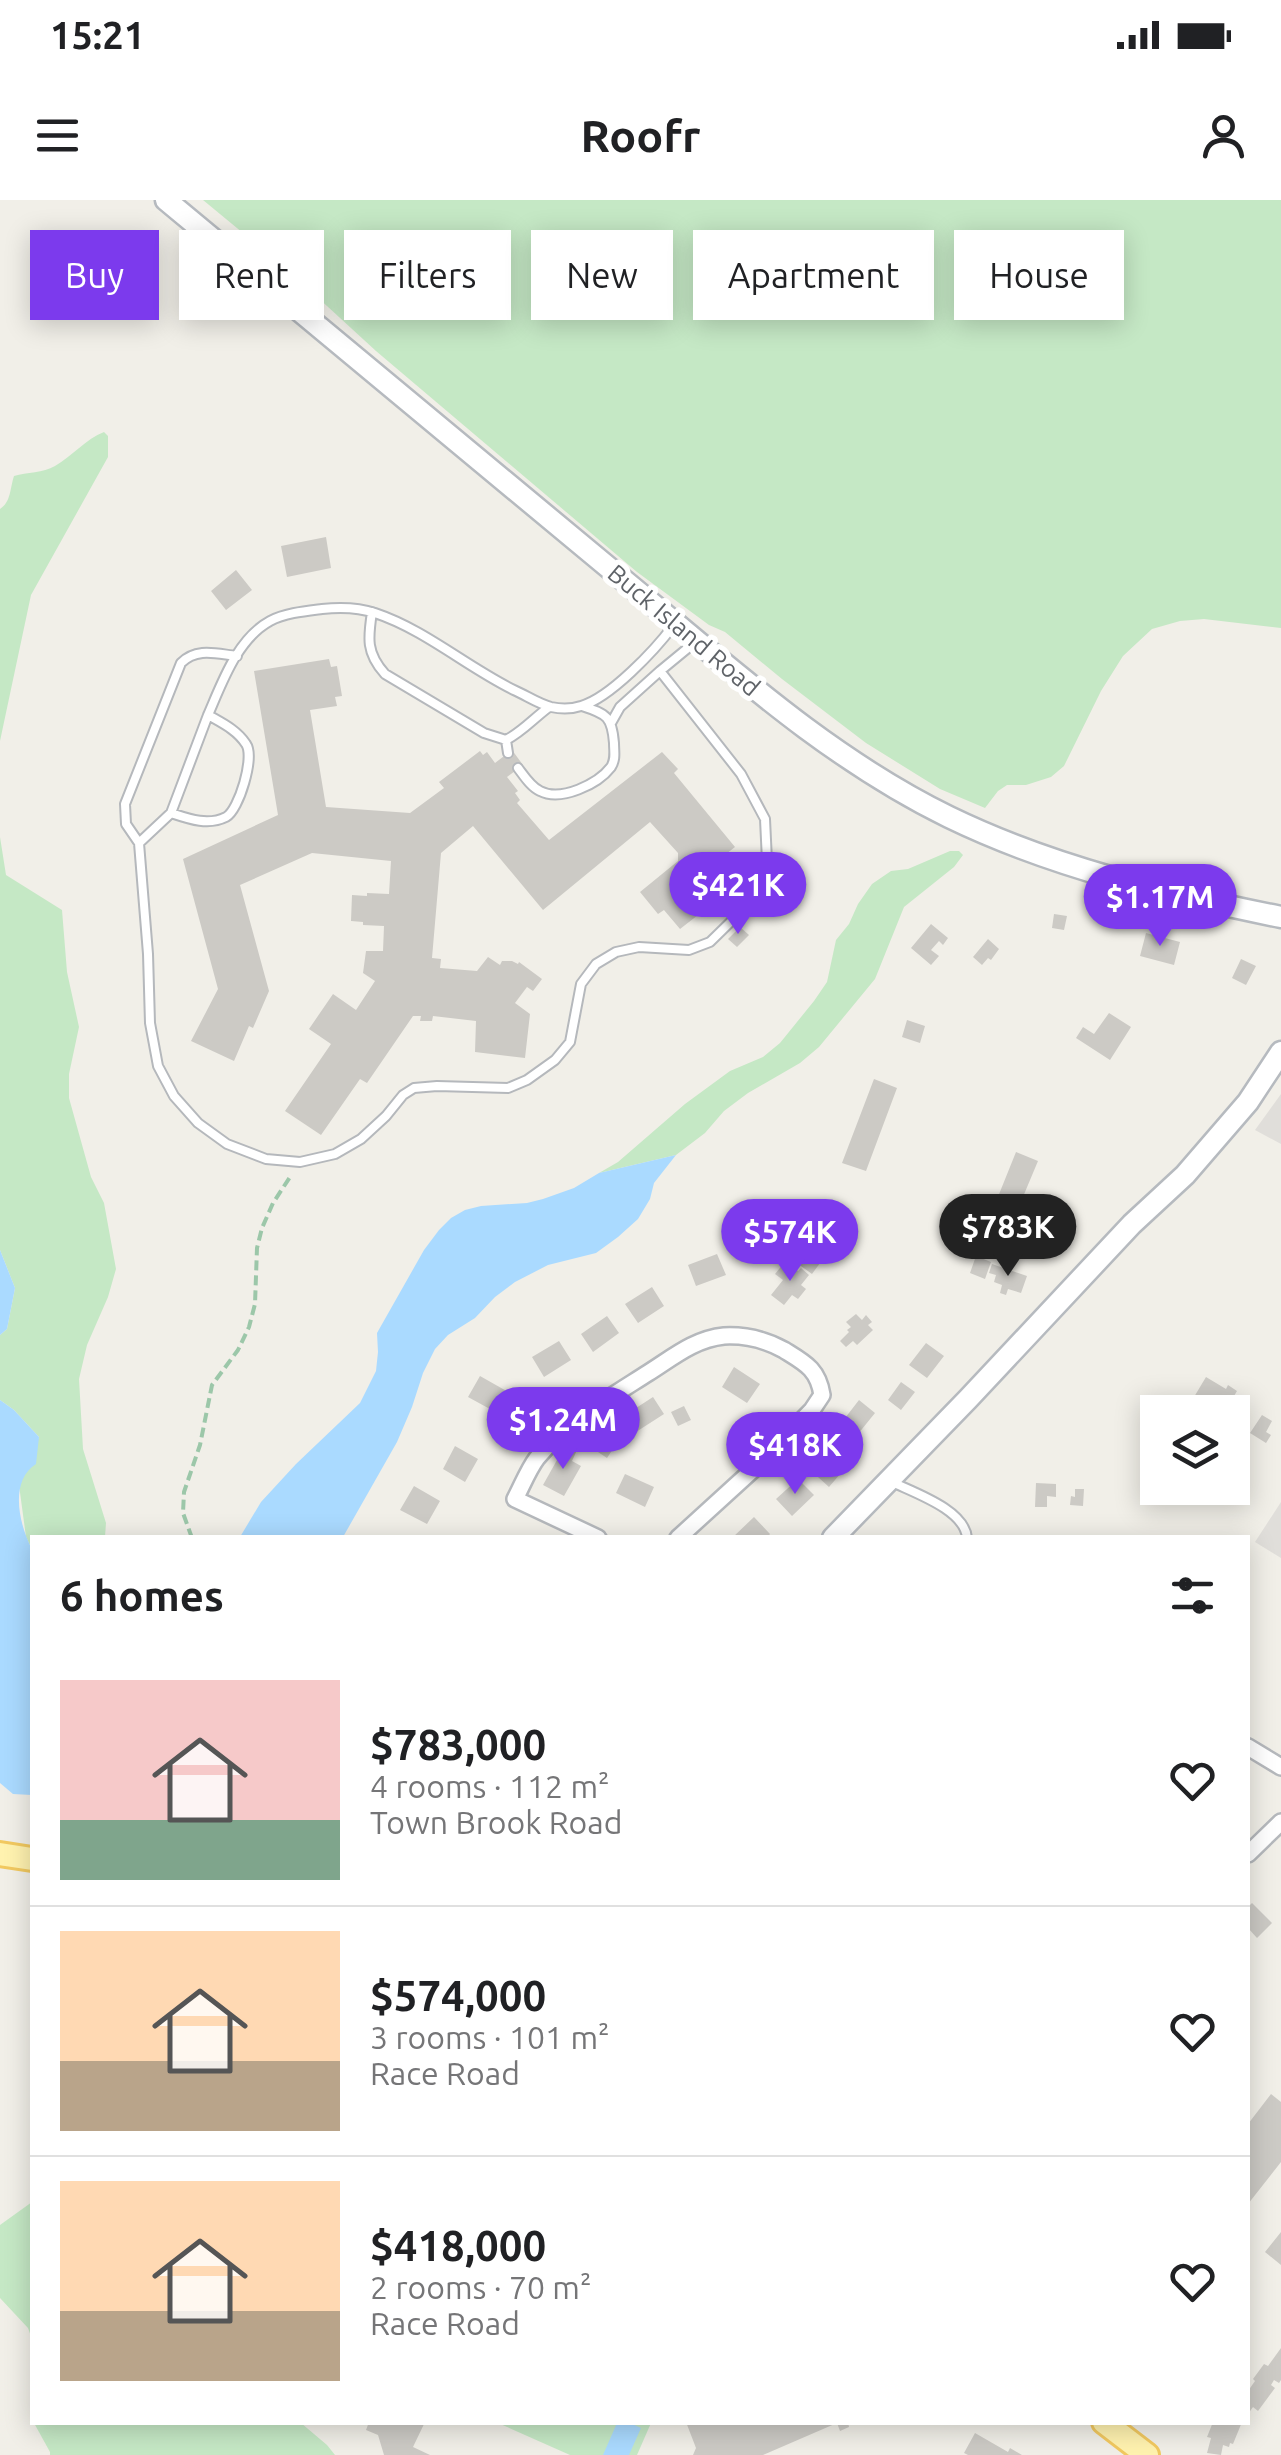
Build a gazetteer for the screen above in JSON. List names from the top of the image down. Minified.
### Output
{"streets":{"main road":["Buck Island Road"]},"page":{"status":"15:21","header":"Roofr","chip":["Buy","Rent","Filters","New","Apartment","House"],"price":["$421K","$1.17M","$783K","$574K","$1.24M","$418K"],"heading":"6 homes","list":[{"name":"$783,000","note":"4 rooms · 112 m² · Town Brook Road"},{"name":"$574,000","note":"3 rooms · 101 m² · Race Road"},{"name":"$418,000","note":"2 rooms · 70 m² · Race Road"}]}}
